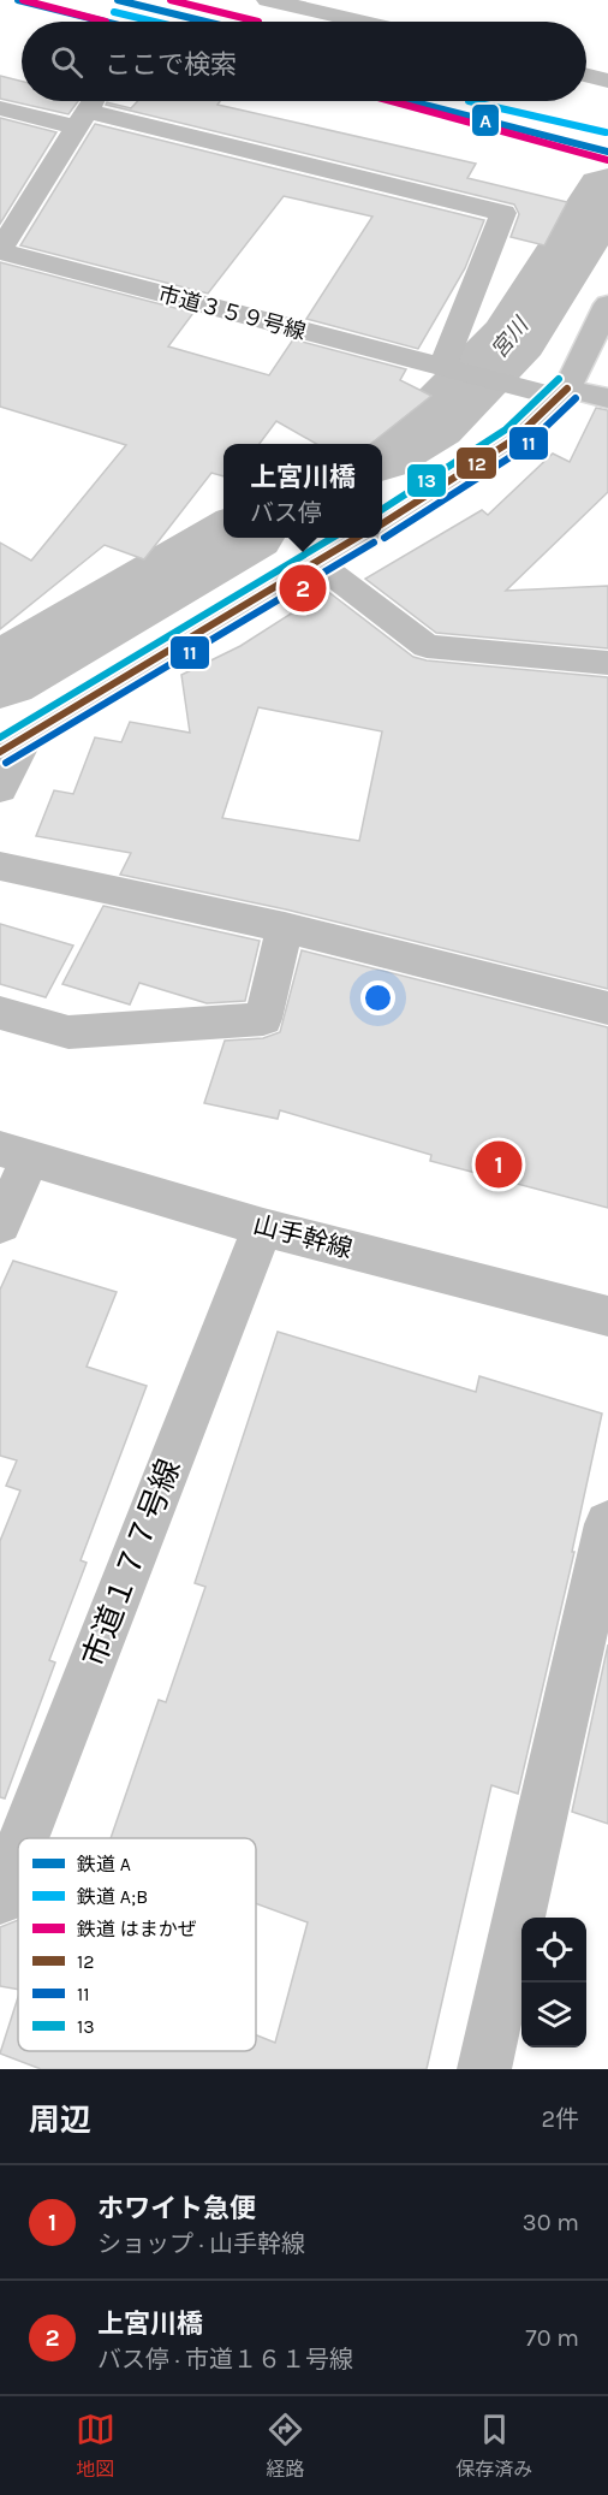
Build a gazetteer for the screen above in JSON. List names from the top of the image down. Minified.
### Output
{"streets":{"street":["市道３５９号線","山手幹線","市道１７７号線"]},"crossings":[["山手幹線","市道１７７号線"]],"water":["宮川"],"lines":["rail line A","rail line はまかぜ","rail line A;B","transit line 13","transit line 12","transit line 11"],"legend":["鉄道 A","鉄道 A;B","鉄道 はまかぜ","12","11","13"],"page":{"search":"ここで検索","popup":["上宮川橋","バス停"],"pins":["2","1"],"heading":["周辺","2件"],"list":[{"mark":"1","name":"ホワイト急便","note":"ショップ · 山手幹線","value":"30 m"},{"mark":"2","name":"上宮川橋","note":"バス停 · 市道１６１号線","value":"70 m"}],"nav":["地図","経路","保存済み"]}}
